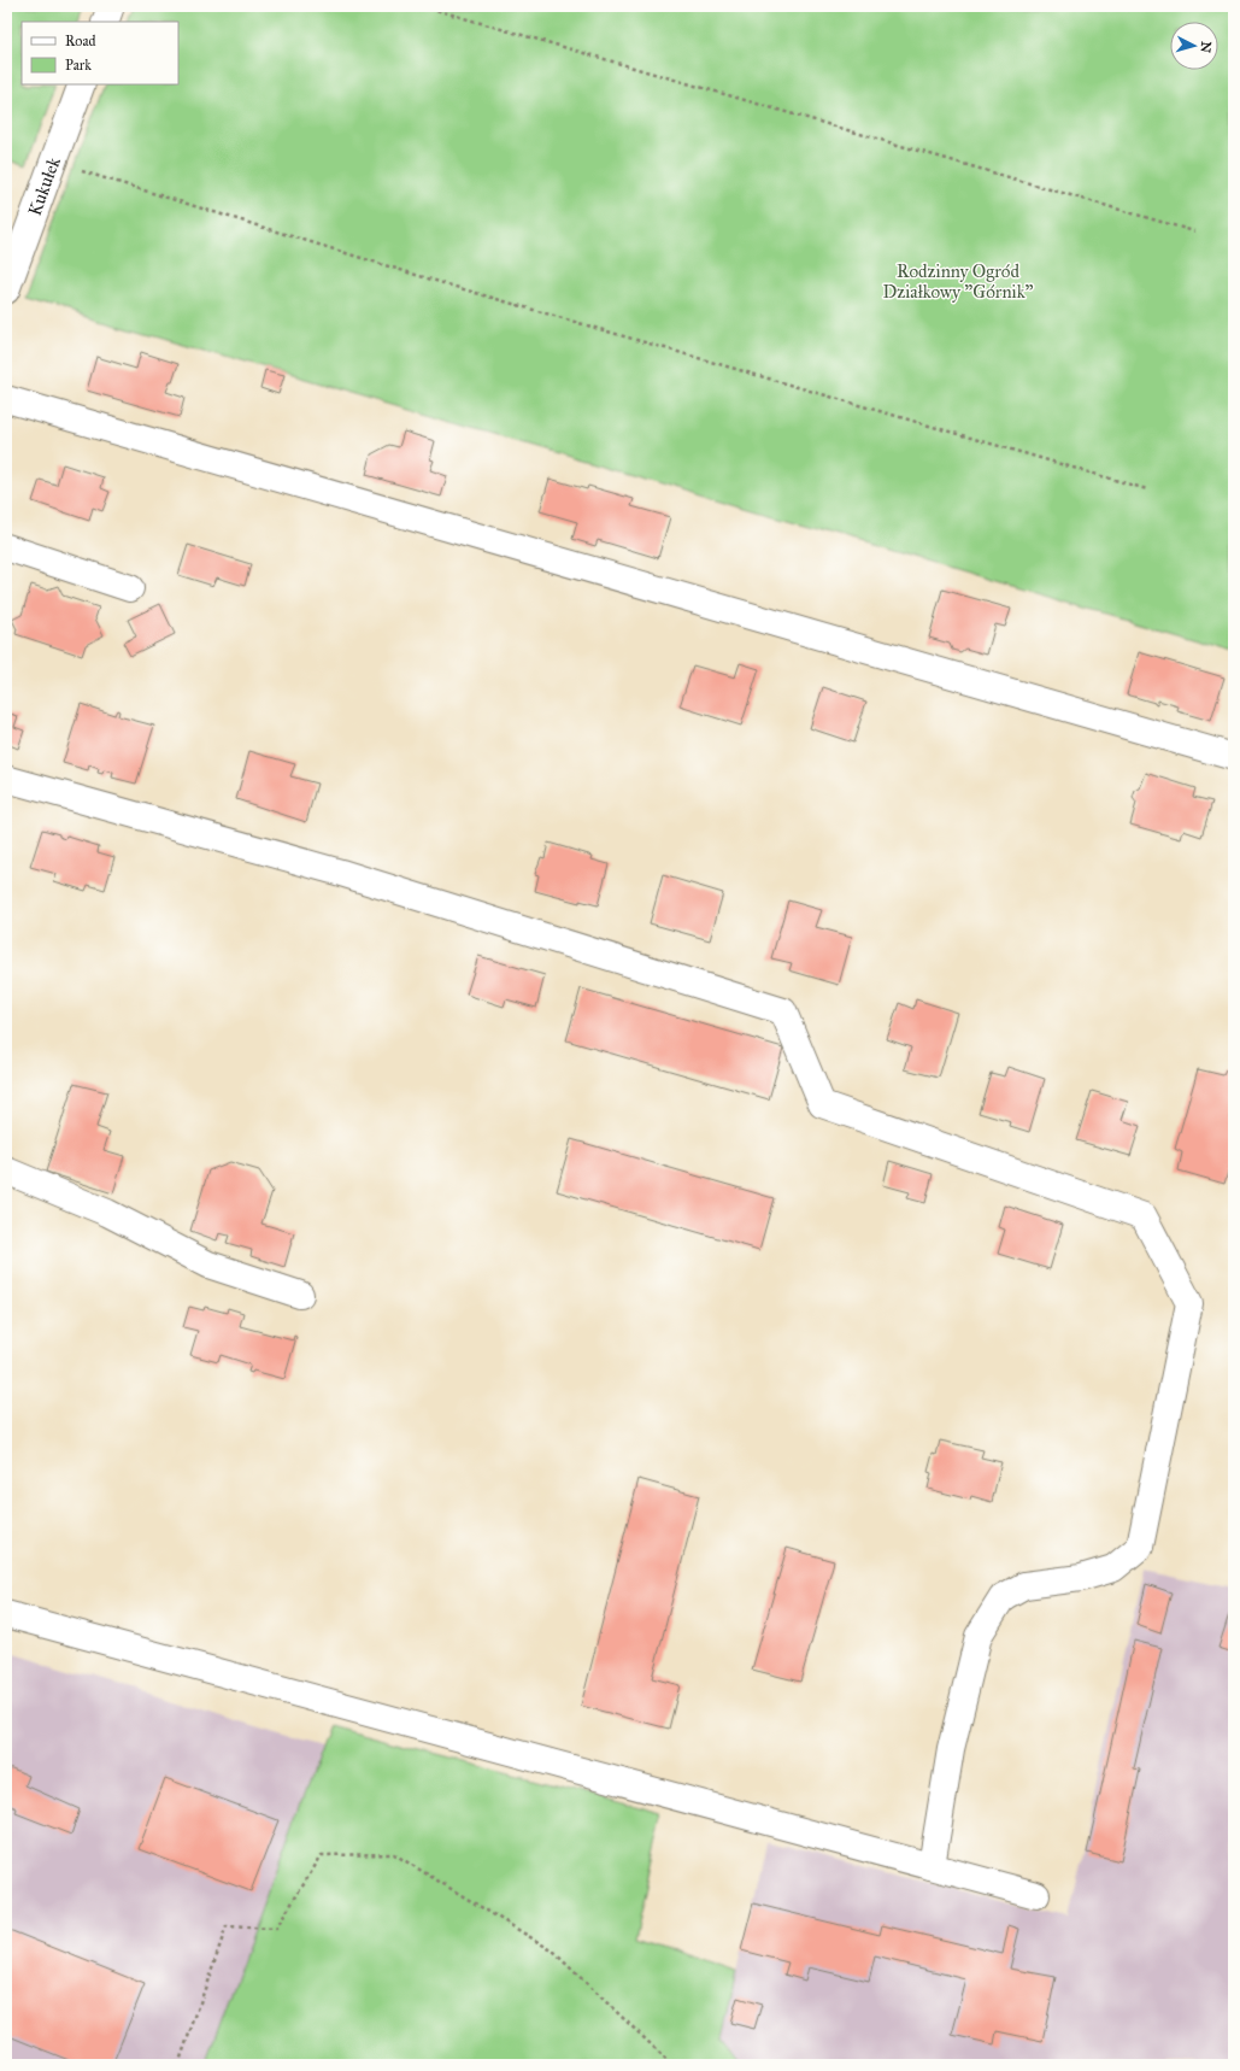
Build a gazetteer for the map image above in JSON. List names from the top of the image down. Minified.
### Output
{"streets":{"street":["Kukułek"]},"parks":["Rodzinny Ogród Działkowy \"Górnik\""],"legend":["Road","Park"],"north":"right"}
